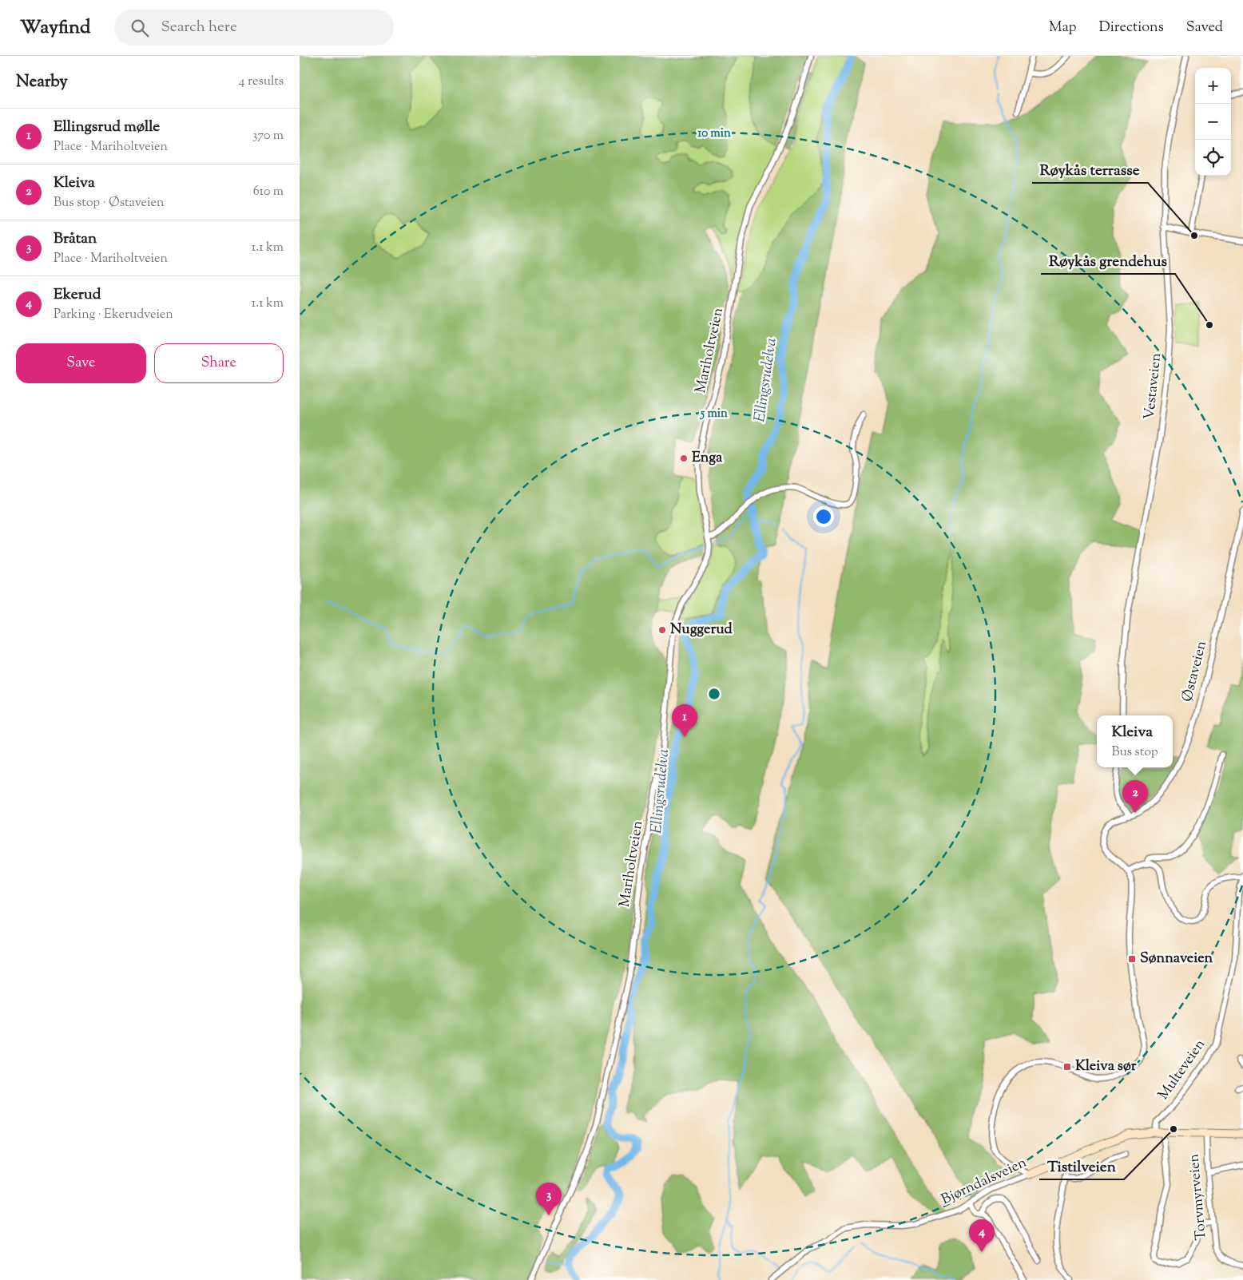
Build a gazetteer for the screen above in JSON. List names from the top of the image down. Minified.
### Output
{"streets":{"street":["Mariholtveien","Vestaveien","Østaveien","Multeveien","Bjørndalsveien","Torvmyrveien"]},"crossings":[["Multeveien","Bjørndalsveien"],["Bjørndalsveien","Torvmyrveien"]],"water":["Ellingsrudelva"],"places":{"other":["Røykås terrasse","Røykås grendehus","Enga","Nuggerud","Tistilveien"],"transit":["Sønnaveien","Kleiva sør"]},"page":{"header":"Wayfind","search":"Search here","nav":["Map","Directions","Saved"],"heading":["Nearby","4 results"],"map_buttons":["+","−"],"list":[{"mark":"1","name":"Ellingsrud mølle","note":"Place · Mariholtveien","value":"370 m"},{"mark":"2","name":"Kleiva","note":"Bus stop · Østaveien","value":"610 m"},{"mark":"3","name":"Bråtan","note":"Place · Mariholtveien","value":"1.1 km"},{"mark":"4","name":"Ekerud","note":"Parking · Ekerudveien","value":"1.1 km"}],"buttons":["Save","Share"],"pins":["1","2","3","4"],"popup":["Kleiva","Bus stop"]},"rings":["10 min","5 min"]}
